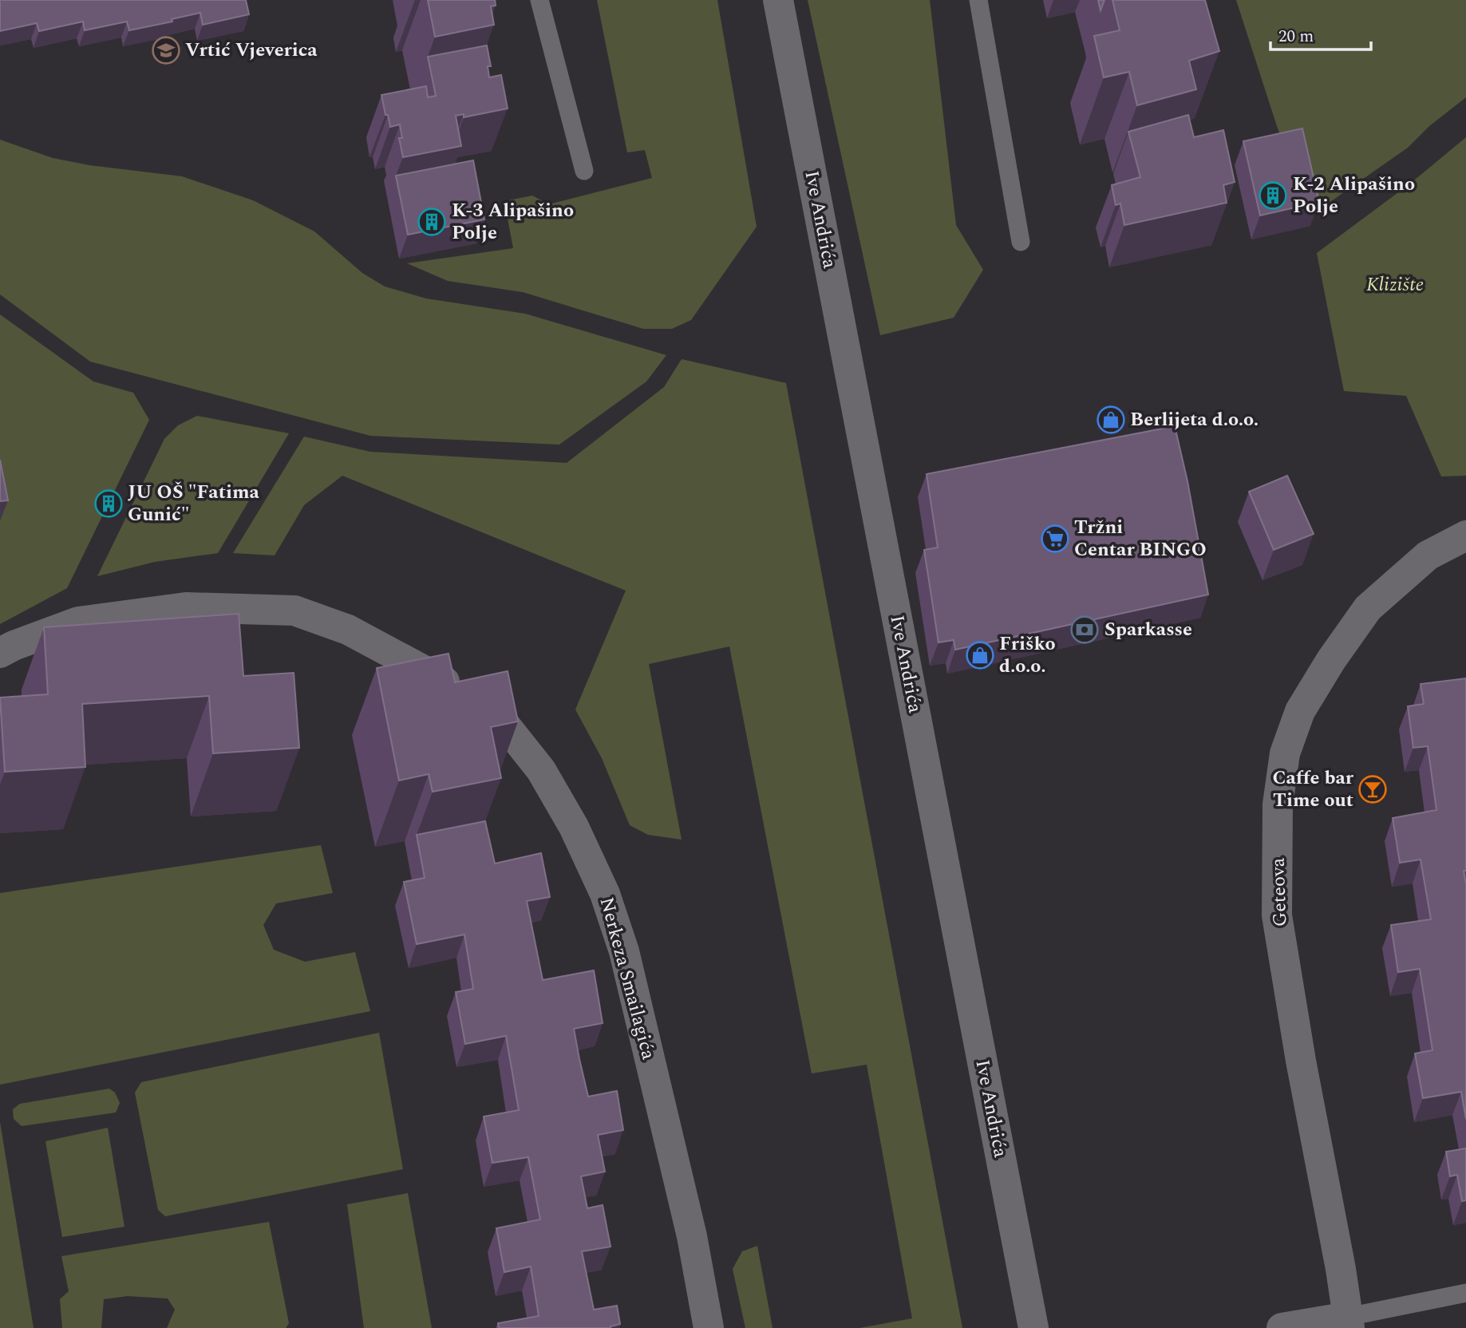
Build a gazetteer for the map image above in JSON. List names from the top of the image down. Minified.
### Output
{"streets":{"street":["Ive Andrića","Geteova","Nerkeza Smailagića"]},"parks":["Klizište"],"places":{"school or university":["Vrtić Vjeverica"],"building":["K-2 Alipašino Polje","K-3 Alipašino Polje","JU OŠ \"Fatima Gunić\""],"shop":["Berlijeta d.o.o.","Friško d.o.o."],"supermarket":["Tržni Centar BINGO"],"bank":["Sparkasse"],"bar":["Caffe bar Time out"]},"scale_bar":"20 m"}
